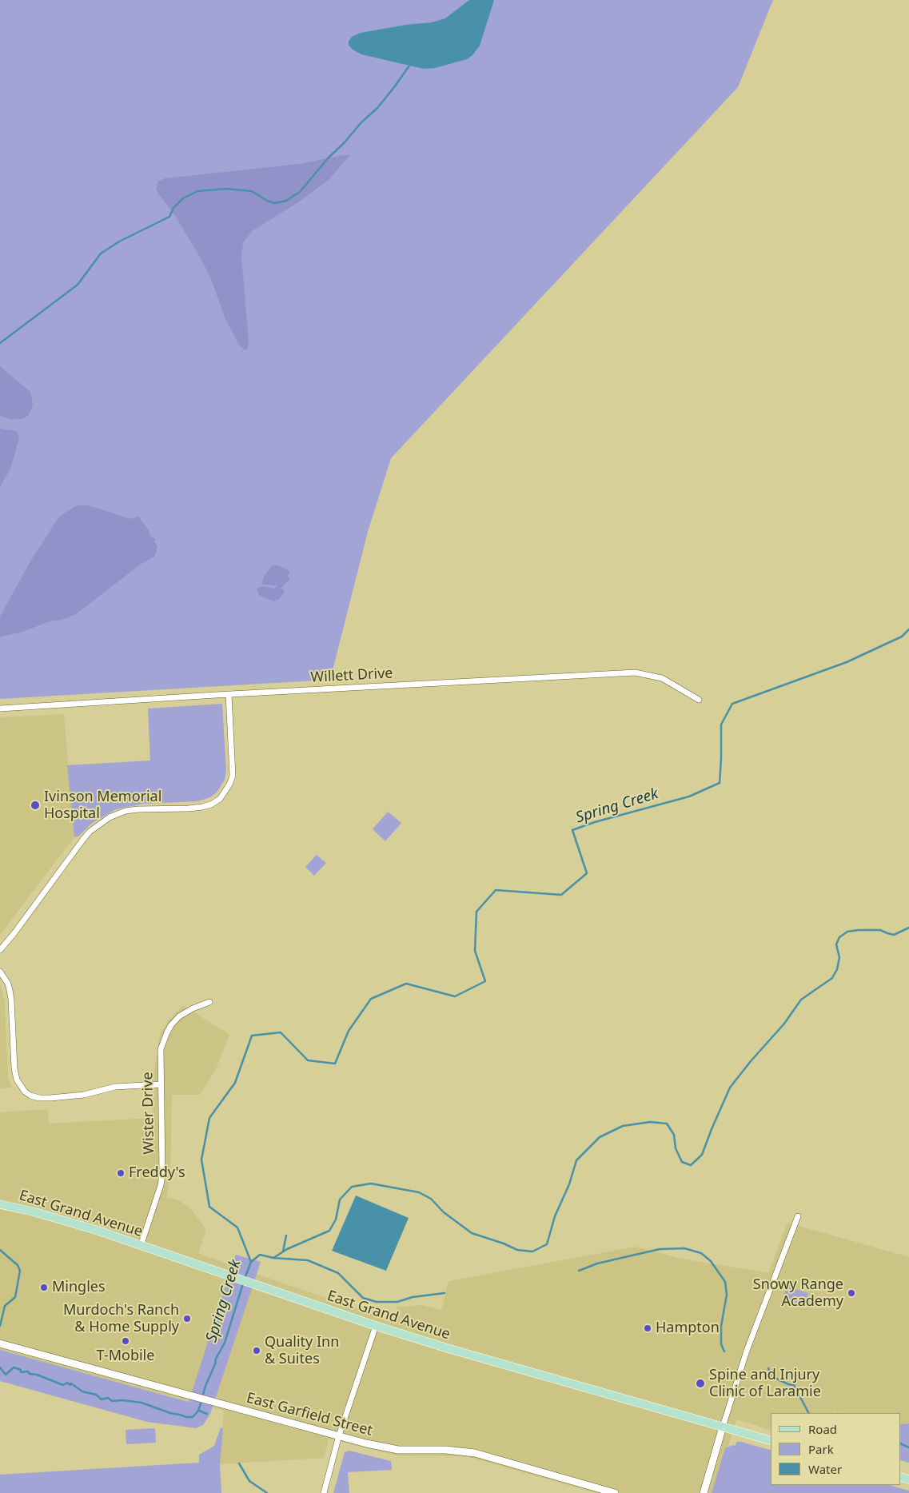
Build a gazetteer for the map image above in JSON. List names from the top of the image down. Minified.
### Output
{"streets":{"main road":["East Grand Avenue"],"street":["Willett Drive","Wister Drive","East Garfield Street"]},"crossings":[["Wister Drive","East Grand Avenue"]],"water":["Spring Creek"],"places":["Ivinson Memorial Hospital","Freddy's","Mingles","Snowy Range Academy","Murdoch's Ranch & Home Supply","Hampton","T-Mobile","Quality Inn & Suites","Spine and Injury Clinic of Laramie"],"legend":["Road","Park","Water"]}
